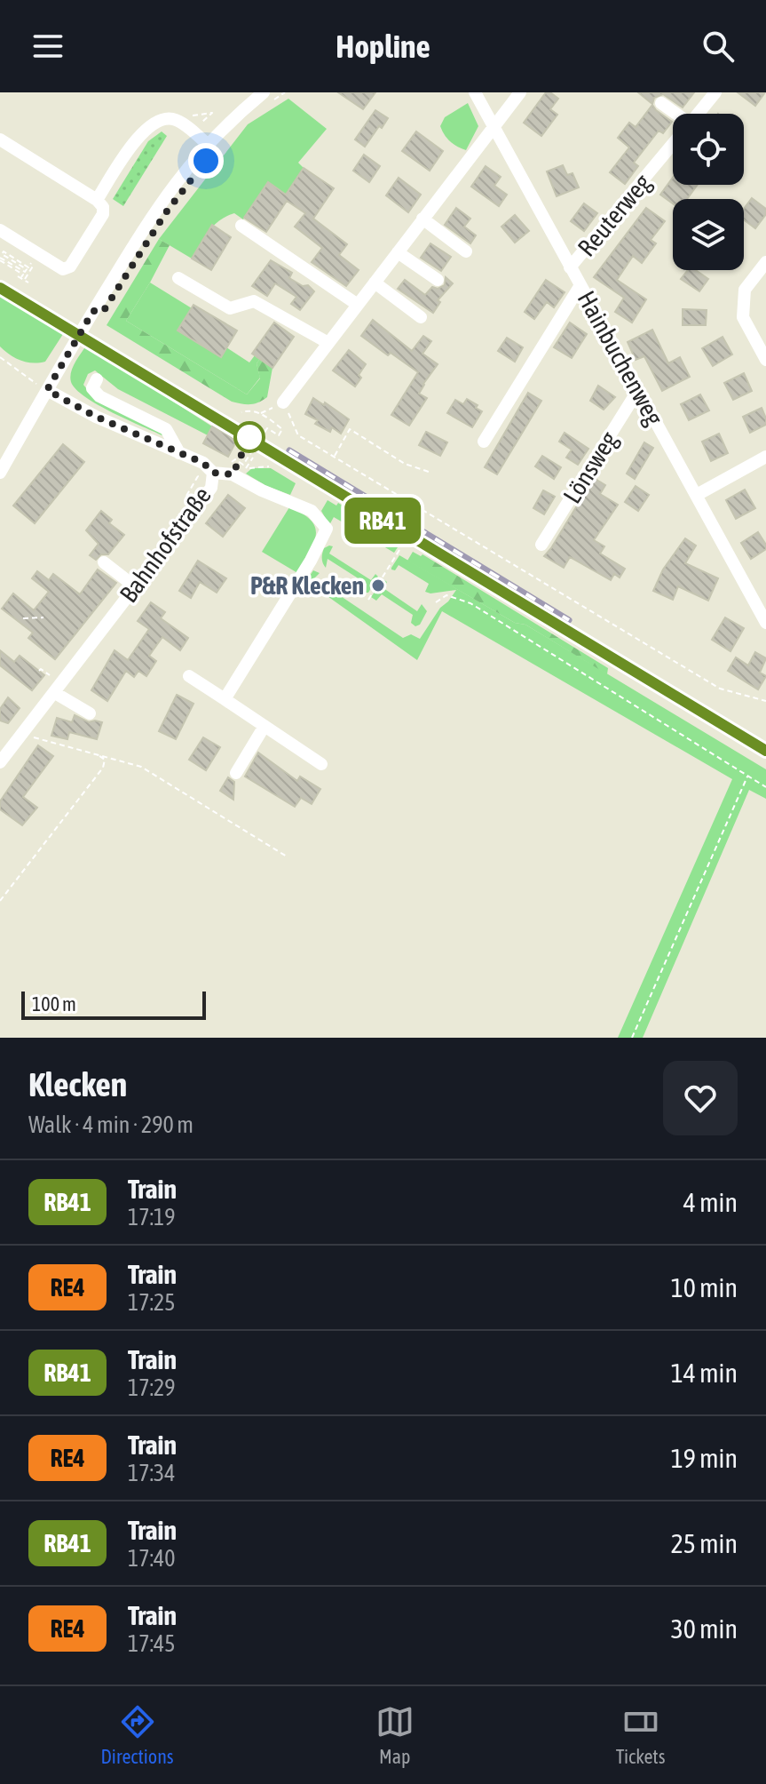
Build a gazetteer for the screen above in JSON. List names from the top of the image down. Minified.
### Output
{"streets":{"street":["Reuterweg","Hainbuchenweg","Lönsweg","Bahnhofstraße"]},"crossings":[["Reuterweg","Hainbuchenweg"],["Hainbuchenweg","Lönsweg"]],"places":["P&R Klecken"],"scale_bar":"100 m","page":{"header":"Hopline","on_map":"RB41","scale":"100 m","heading":["Klecken","Walk · 4 min · 290 m"],"list":[{"mark":"RB41","name":"Train","note":"17:19","value":"4 min"},{"mark":"RE4","name":"Train","note":"17:25","value":"10 min"},{"mark":"RB41","name":"Train","note":"17:29","value":"14 min"},{"mark":"RE4","name":"Train","note":"17:34","value":"19 min"},{"mark":"RB41","name":"Train","note":"17:40","value":"25 min"},{"mark":"RE4","name":"Train","note":"17:45","value":"30 min"}],"tabs":["Directions","Map","Tickets"]}}
